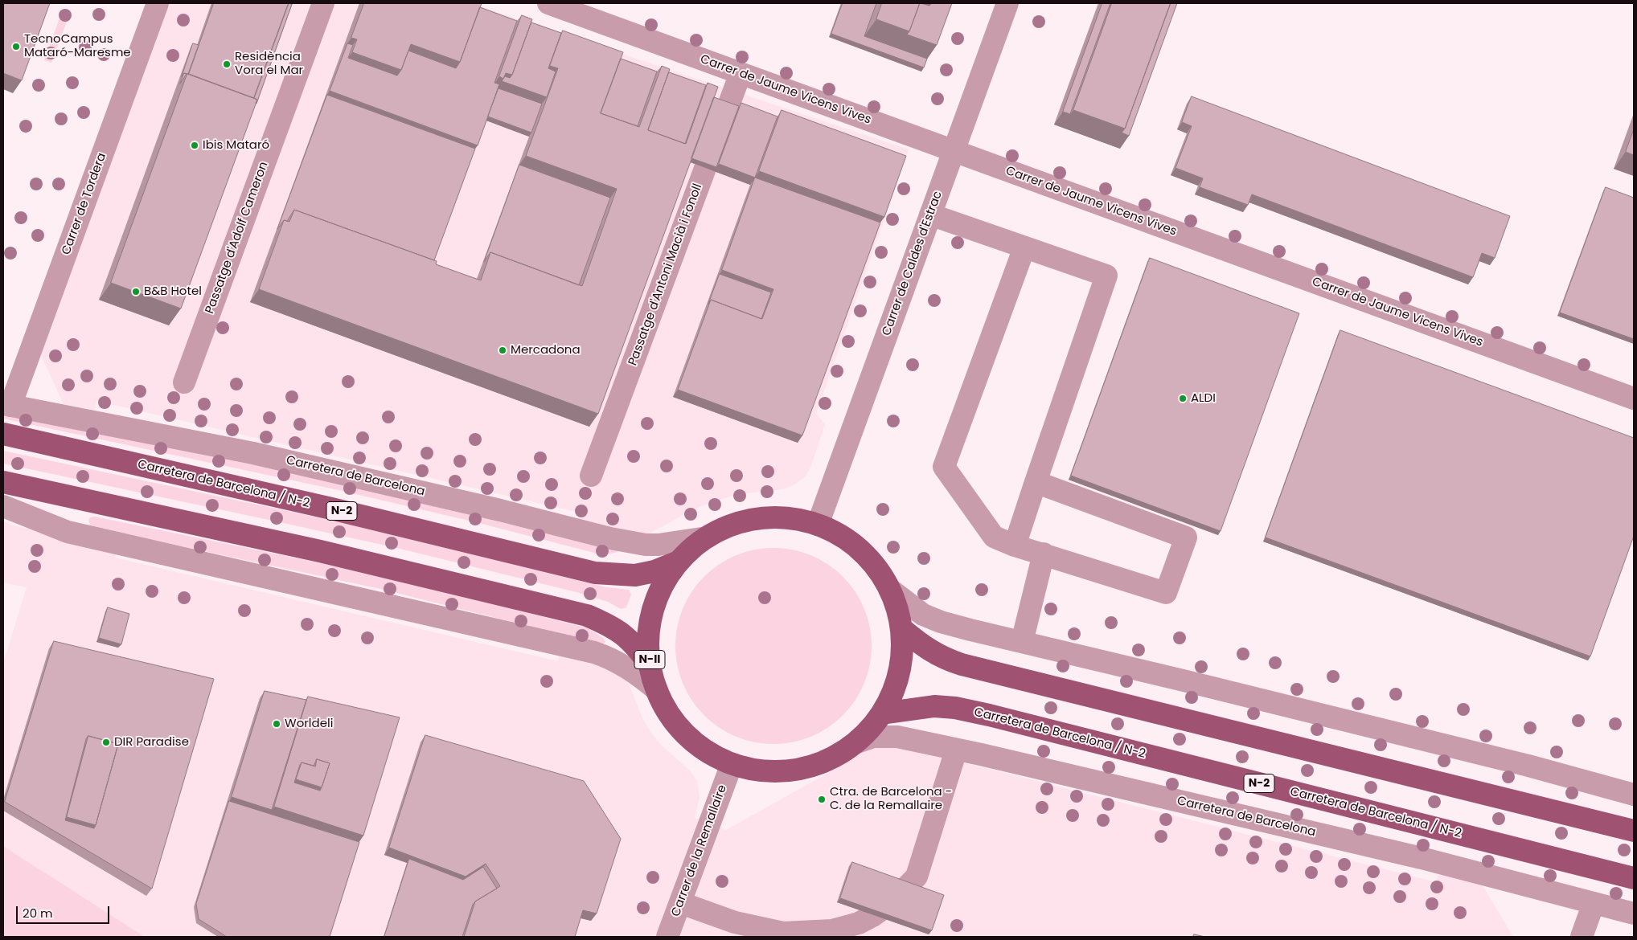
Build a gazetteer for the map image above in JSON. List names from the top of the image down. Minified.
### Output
{"streets":{"main road":["Carretera de Barcelona / N-2","N-2","N-II"],"street":["Carrer de Jaume Vicens Vives","Carrer de Tordera","Passatge d'Adolf Cameron","Carrer de Caldes d'Estrac","Passatge d'Antoni Macià i Fonoll","Carretera de Barcelona","Carrer de la Remallaire"]},"crossings":[["Carrer de Jaume Vicens Vives","Carrer de Caldes d'Estrac"],["Carrer de Jaume Vicens Vives","Passatge d'Antoni Macià i Fonoll"],["Carrer de Tordera","Carretera de Barcelona"],["Carrer de Caldes d'Estrac","N-II"],["Carretera de Barcelona","N-II"],["Carretera de Barcelona / N-2","N-II"],["N-II","Carrer de la Remallaire"]],"places":["TecnoCampus Mataró-Maresme","Residència Vora el Mar","Ibis Mataró","B&B Hotel","Mercadona","ALDI","Worldeli","DIR Paradise","Ctra. de Barcelona - C. de la Remallaire"],"scale_bar":"20 m"}
